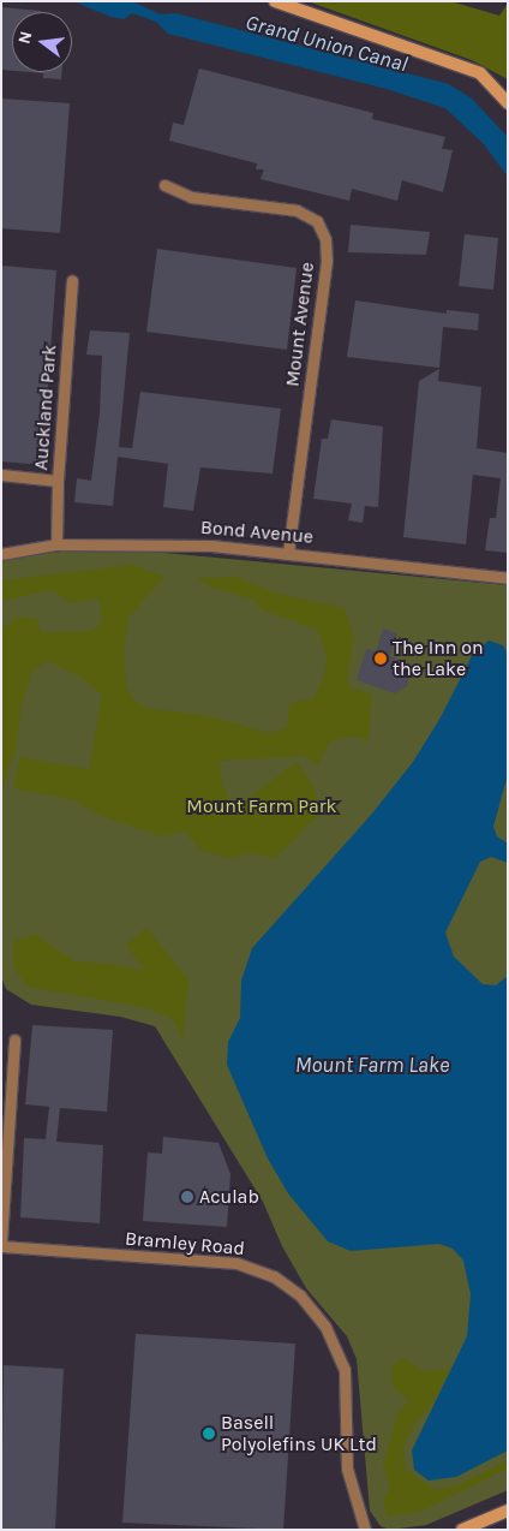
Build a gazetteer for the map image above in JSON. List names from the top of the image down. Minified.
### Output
{"streets":{"street":["Mount Avenue","Auckland Park","Bond Avenue","Bramley Road"]},"crossings":[["Mount Avenue","Bond Avenue"]],"water":["Grand Union Canal","Mount Farm Lake"],"parks":["Mount Farm Park"],"places":["The Inn on the Lake","Aculab","Basell Polyolefins UK Ltd"],"north":"left"}
